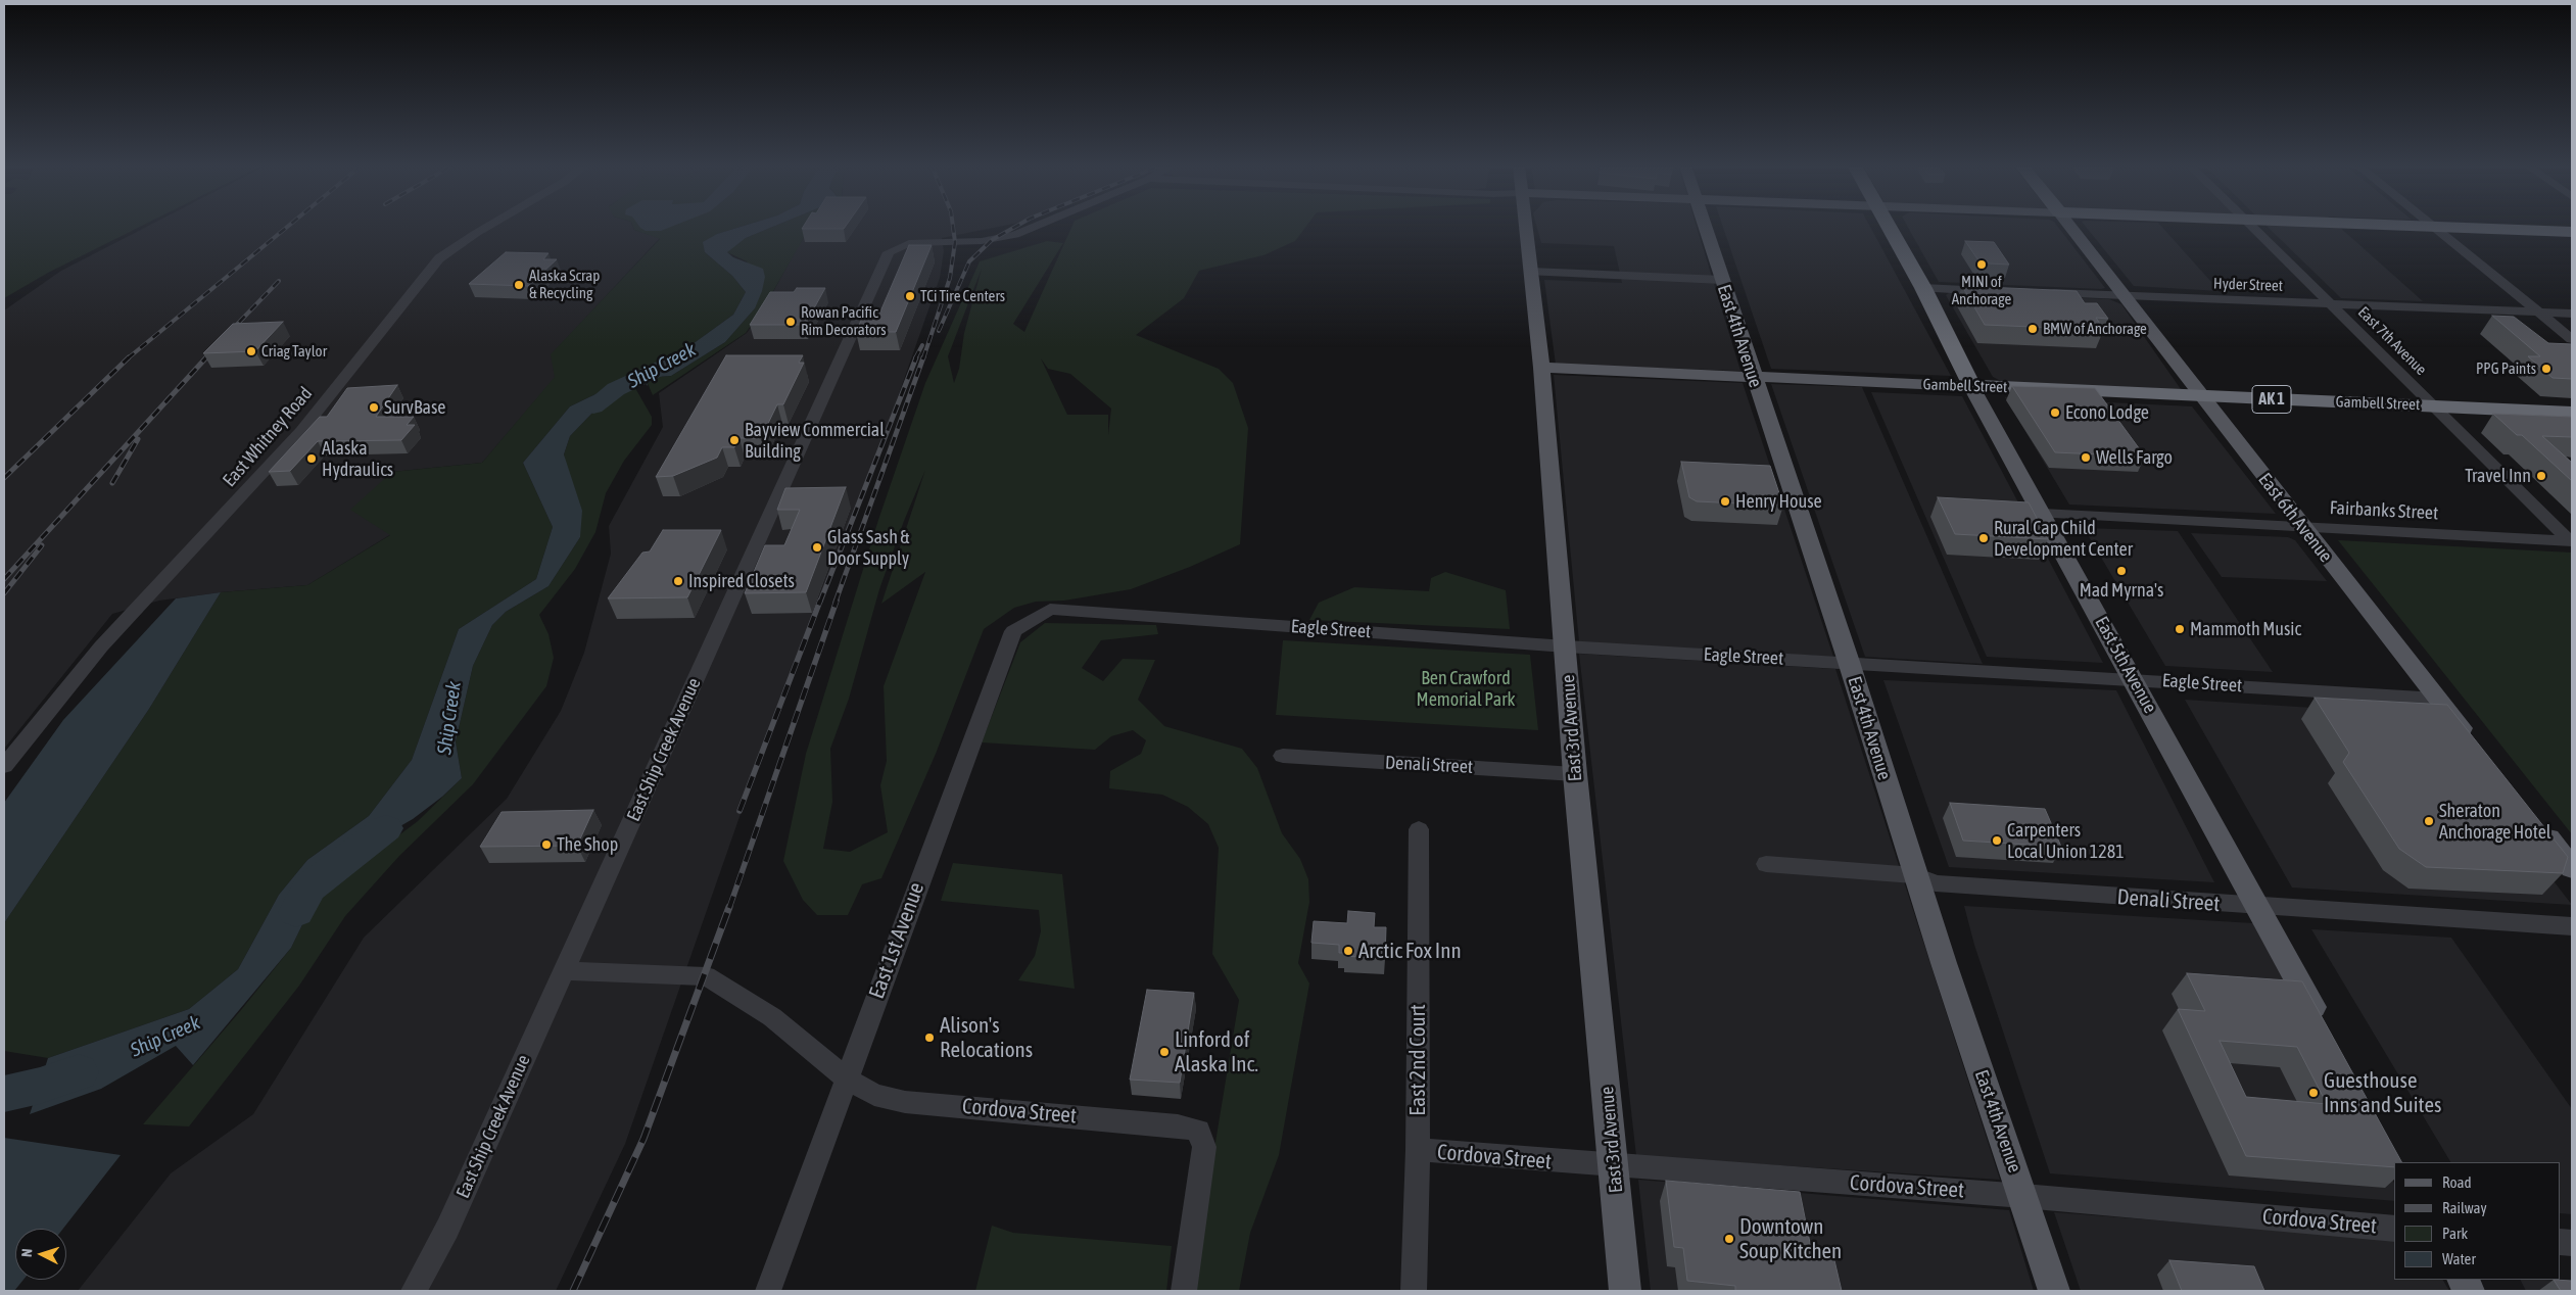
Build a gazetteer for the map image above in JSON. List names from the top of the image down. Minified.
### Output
{"streets":{"highway":["Gambell Street","AK 1","East 5th Avenue"],"main road":["East 4th Avenue","East 6th Avenue","East 3rd Avenue"],"street":["Hyder Street","East 7th Avenue","East Whitney Road","Fairbanks Street","Eagle Street","East Ship Creek Avenue","Denali Street","East 1st Avenue","East 2nd Court","Cordova Street"]},"crossings":[["Hyder Street","East 7th Avenue"],["Hyder Street","East 6th Avenue"],["East 4th Avenue","Gambell Street"],["East 4th Avenue","Eagle Street"],["East 4th Avenue","Denali Street"],["East 4th Avenue","Cordova Street"],["East 7th Avenue","Gambell Street"],["East 7th Avenue","Fairbanks Street"],["Gambell Street","East 6th Avenue"],["Gambell Street","East 5th Avenue"],["Gambell Street","East 3rd Avenue"],["Fairbanks Street","East 6th Avenue"],["Fairbanks Street","East 5th Avenue"],["East 6th Avenue","Eagle Street"],["Eagle Street","East 5th Avenue"],["Eagle Street","East 3rd Avenue"],["Eagle Street","East 1st Avenue"],["East 5th Avenue","Denali Street"],["East 3rd Avenue","Denali Street"],["East 3rd Avenue","Cordova Street"],["East Ship Creek Avenue","Cordova Street"],["East 1st Avenue","Cordova Street"],["East 2nd Court","Cordova Street"]],"water":["Ship Creek"],"parks":["Ben Crawford Memorial Park"],"places":["MINI of Anchorage","Alaska Scrap & Recycling","TCi Tire Centers","Rowan Pacific Rim Decorators","BMW of Anchorage","Criag Taylor","PPG Paints","SurvBase","Econo Lodge","Bayview Commercial Building","Wells Fargo","Alaska Hydraulics","Travel Inn","Henry House","Rural Cap Child Development Center","Glass Sash & Door Supply","Mad Myrna's","Inspired Closets","Mammoth Music","Sheraton Anchorage Hotel","Carpenters Local Union 1281","The Shop","Arctic Fox Inn","Alison's Relocations","Linford of Alaska Inc.","Guesthouse Inns and Suites","Downtown Soup Kitchen"],"legend":["Road","Railway","Park","Water"],"north":"left"}
